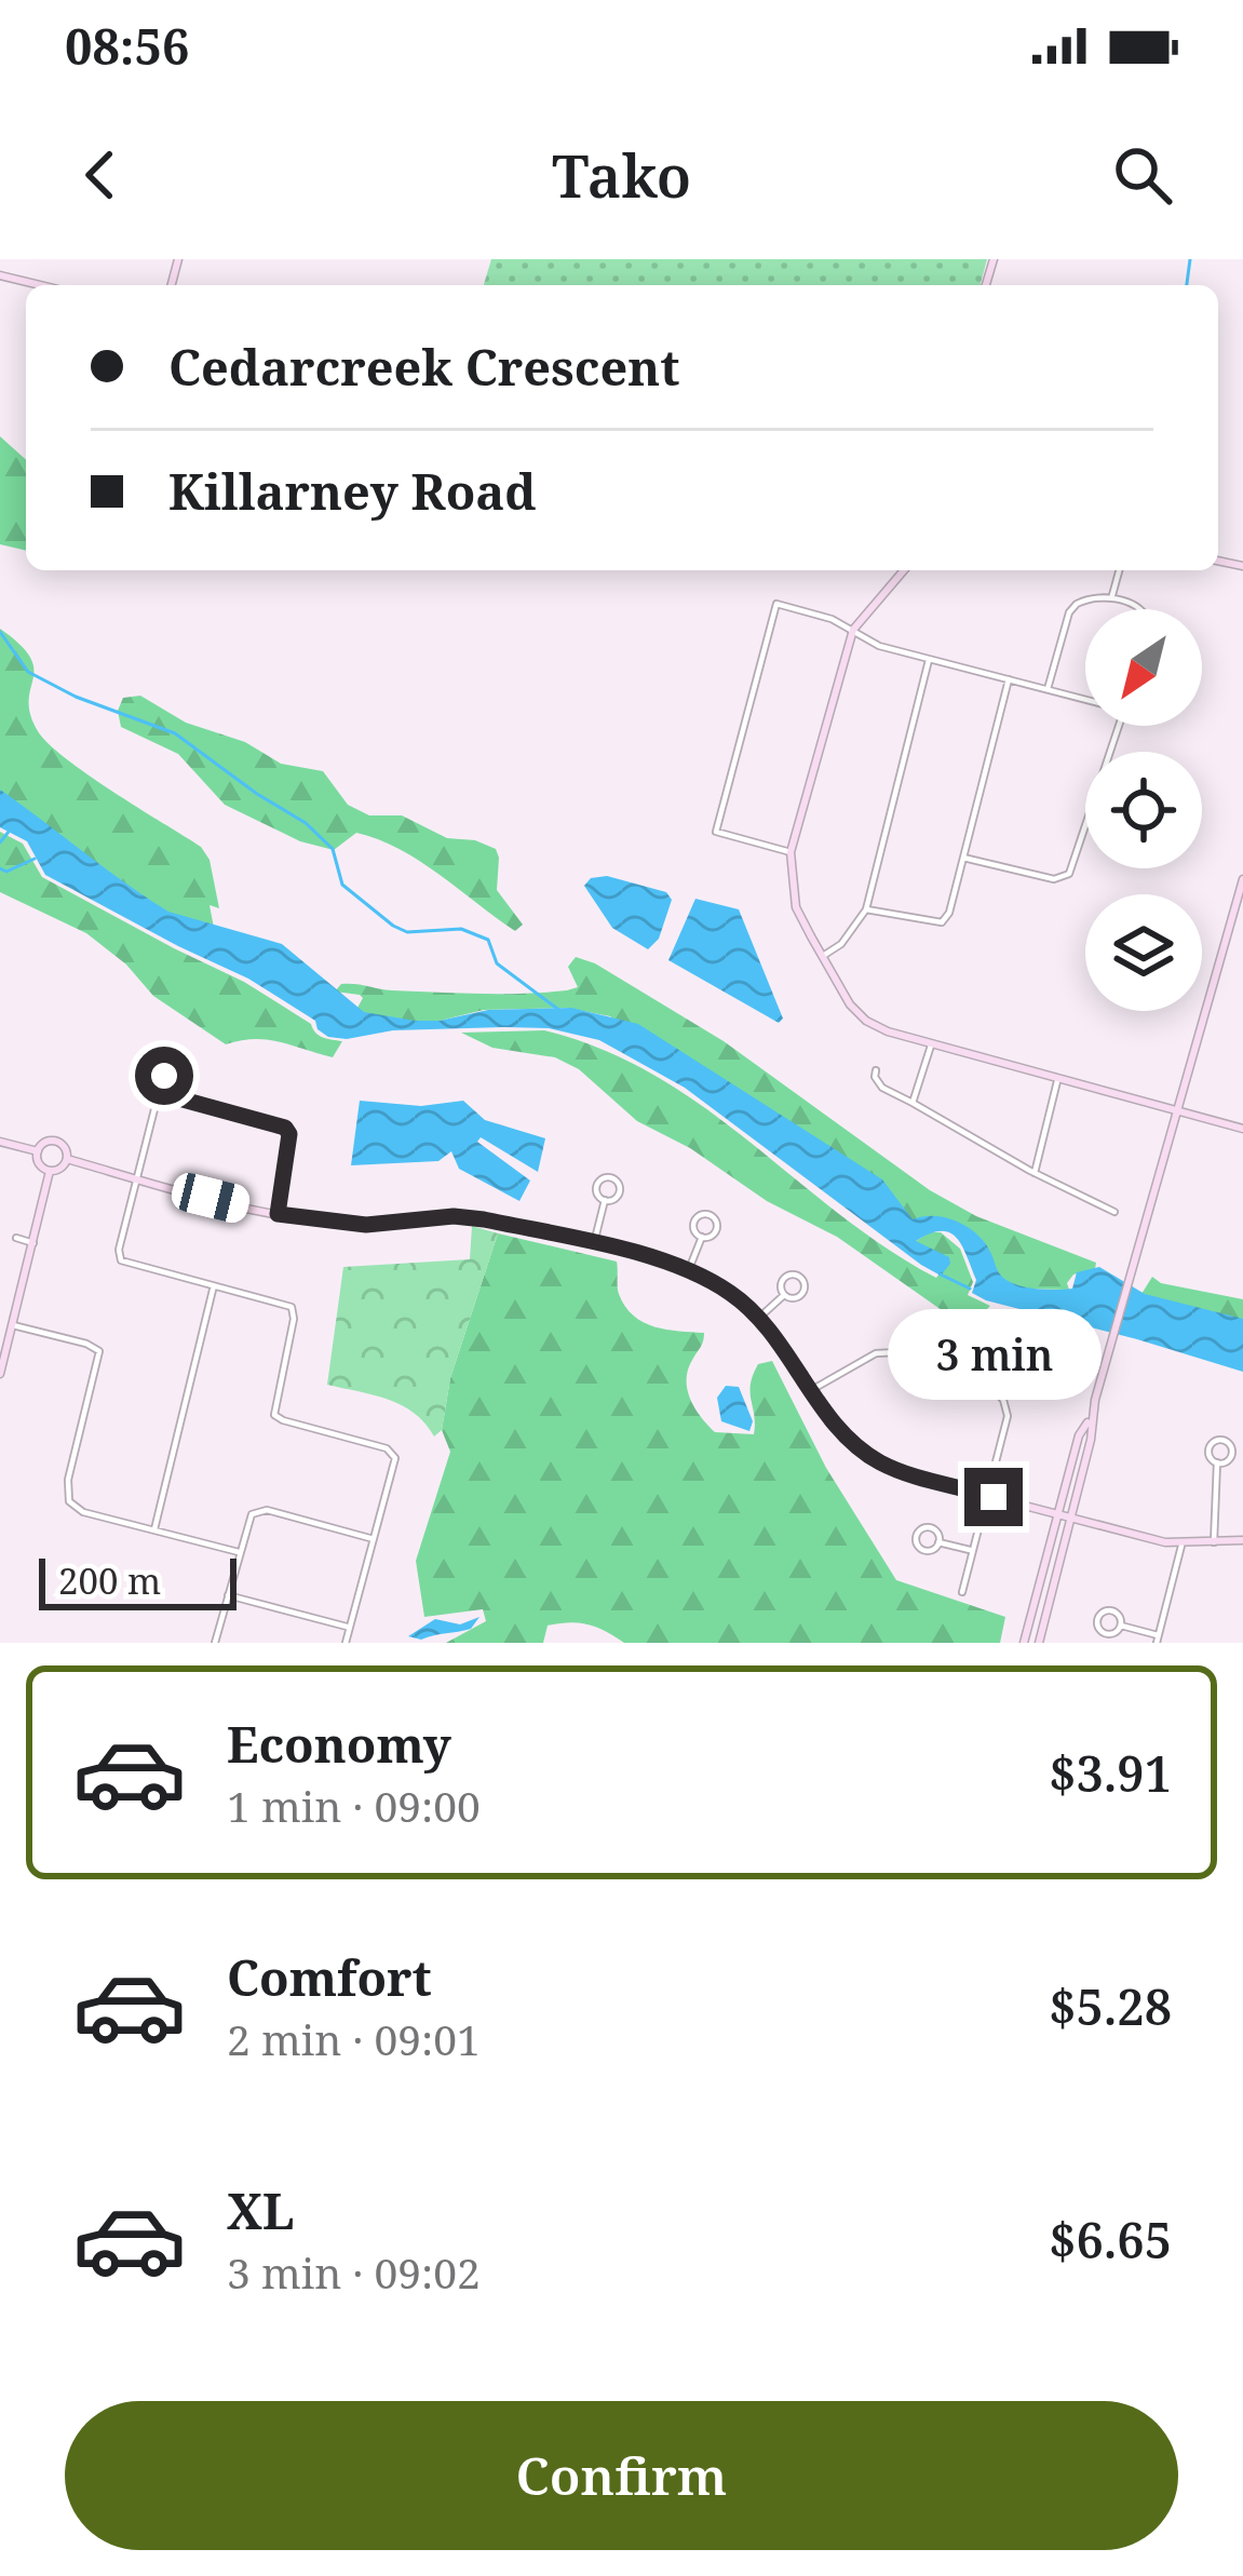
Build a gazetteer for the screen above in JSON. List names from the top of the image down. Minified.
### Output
{"scale_bar":"200 m","north":"bottom left","page":{"status":"08:56","header":"Tako","banner":["Cedarcreek Crescent","Killarney Road"],"bubble":"3 min","scale":"200 m","list":[{"name":"Economy","note":"1 min · 09:00","value":"$3.91"},{"name":"Comfort","note":"2 min · 09:01","value":"$5.28"},{"name":"XL","note":"3 min · 09:02","value":"$6.65"}],"buttons":"Confirm"}}
